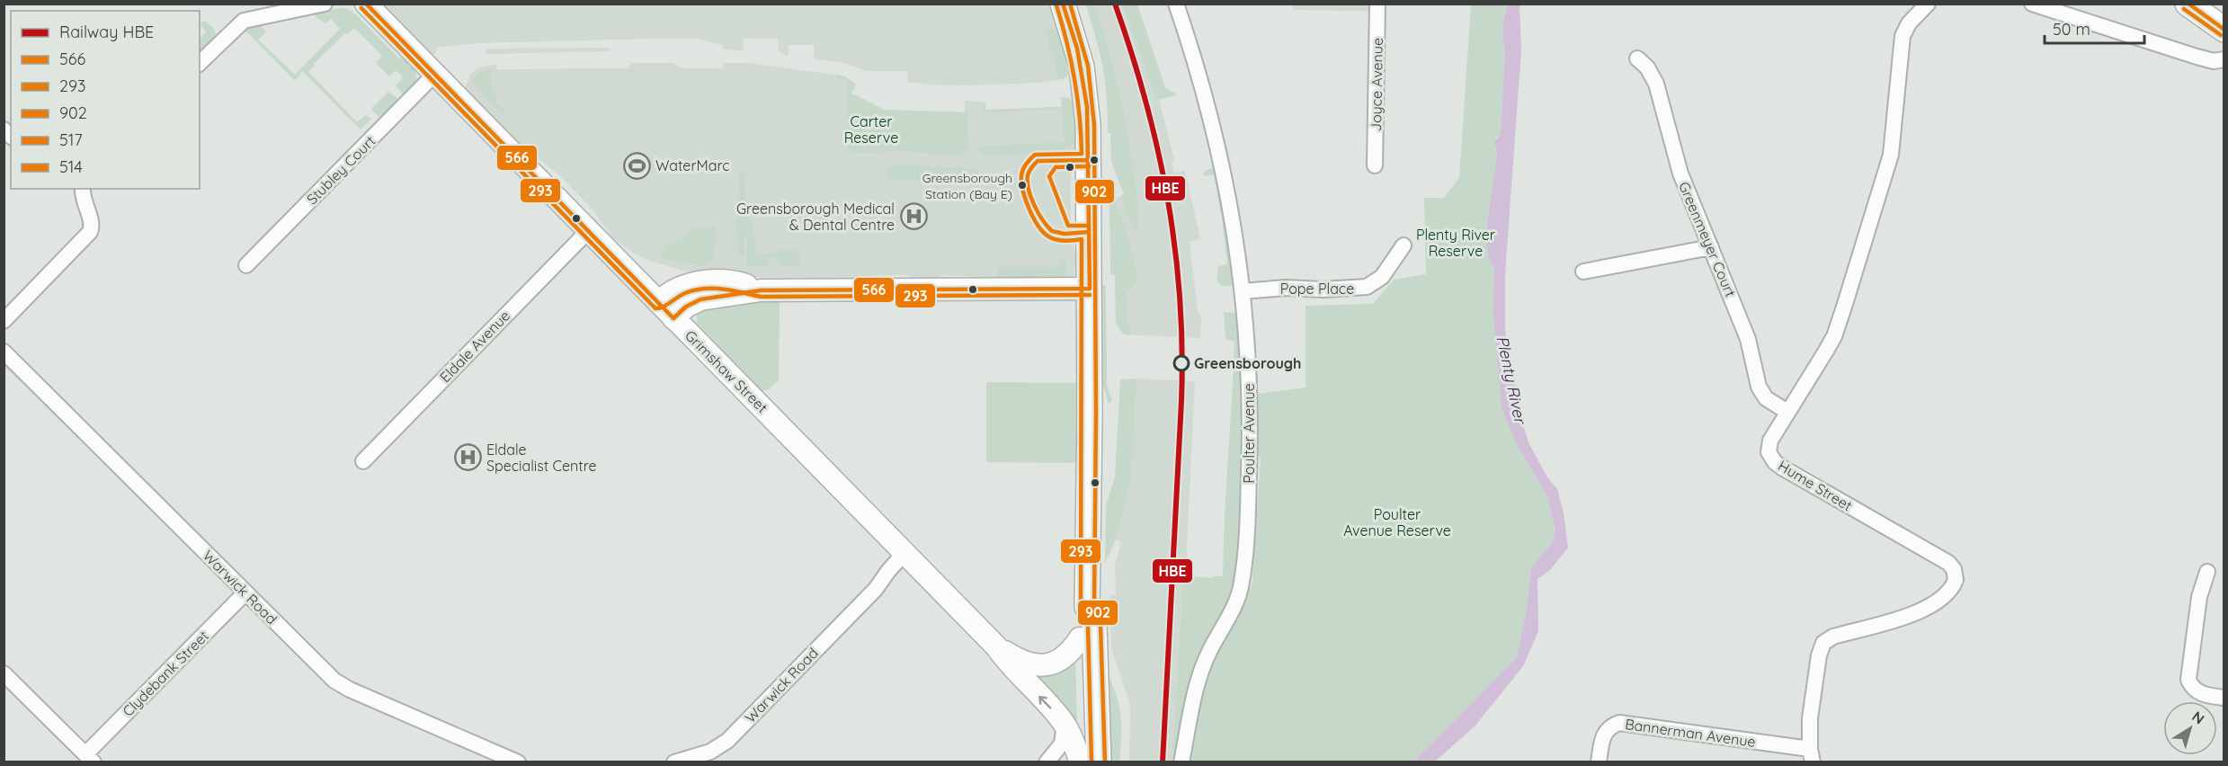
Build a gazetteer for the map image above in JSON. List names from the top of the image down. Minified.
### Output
{"streets":{"main road":["Grimshaw Street"],"street":["Joyce Avenue","Stubley Court","Greenmeyer Court","Pope Place","Eldale Avenue","Poulter Avenue","Hume Street","Warwick Road","Clydebank Street","Bannerman Avenue"]},"crossings":[["Stubley Court","Grimshaw Street"],["Greenmeyer Court","Hume Street"],["Pope Place","Poulter Avenue"],["Eldale Avenue","Grimshaw Street"],["Grimshaw Street","Warwick Road"],["Hume Street","Bannerman Avenue"],["Warwick Road","Clydebank Street"]],"water":["Plenty River"],"parks":["Carter Reserve","Plenty River Reserve","Poulter Avenue Reserve"],"places":{"sports":["WaterMarc"],"other":["Greensborough Station (Bay E)","Greensborough"],"hospital":["Greensborough Medical & Dental Centre","Eldale Specialist Centre"]},"lines":["rail line HBE","transit line 566","transit line 902","transit line 517","transit line 293","transit line 514"],"legend":["Railway HBE","566","293","902","517","514"],"scale_bar":"50 m","north":"top right"}
